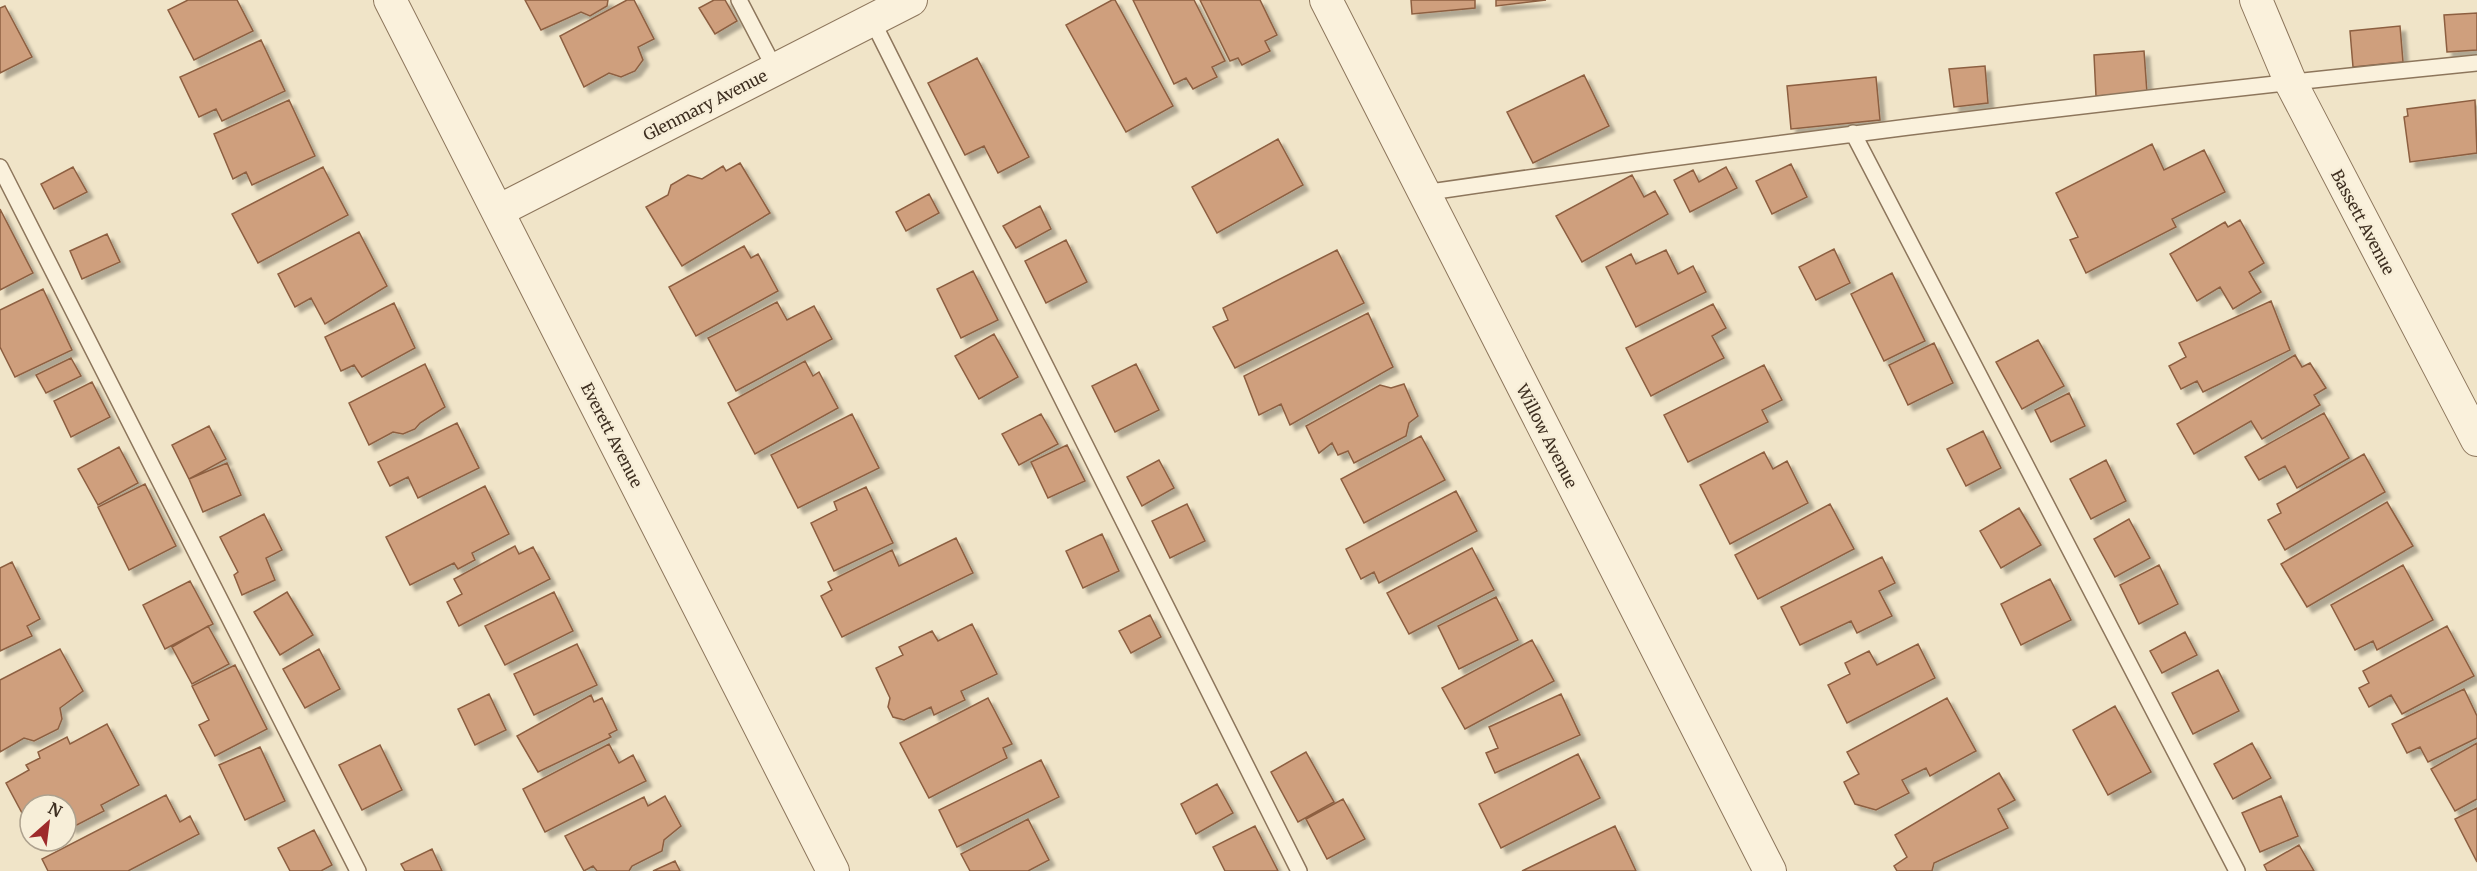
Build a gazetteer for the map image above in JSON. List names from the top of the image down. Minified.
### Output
{"streets":{"street":["Glenmary Avenue","Bassett Avenue","Everett Avenue","Willow Avenue"]},"crossings":[["Glenmary Avenue","Everett Avenue"]],"north":"top right"}
